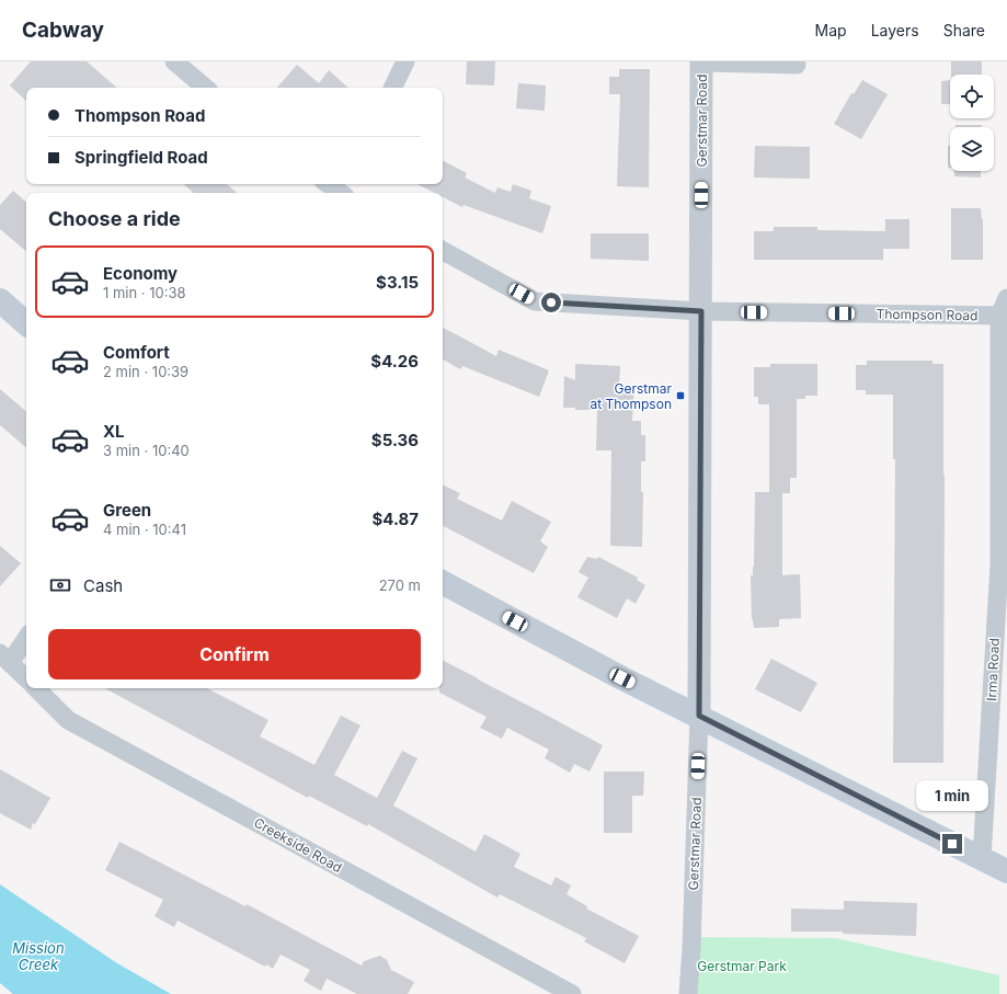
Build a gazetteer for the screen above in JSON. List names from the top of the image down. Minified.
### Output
{"streets":{"street":["Gerstmar Road","Thompson Road","Irma Road","Creekside Road"]},"crossings":[["Gerstmar Road","Thompson Road"],["Thompson Road","Irma Road"]],"water":["Mission Creek"],"parks":["Gerstmar Park"],"places":{"transit":["Gerstmar at Thompson"]},"page":{"header":"Cabway","nav":["Map","Layers","Share"],"banner":["Thompson Road","Springfield Road"],"heading":"Choose a ride","list":[{"name":"Economy","note":"1 min · 10:38","value":"$3.15"},{"name":"Comfort","note":"2 min · 10:39","value":"$4.26"},{"name":"XL","note":"3 min · 10:40","value":"$5.36"},{"name":"Green","note":"4 min · 10:41","value":"$4.87"}],"pay":["Cash","270 m"],"buttons":"Confirm","bubble":"1 min"}}
